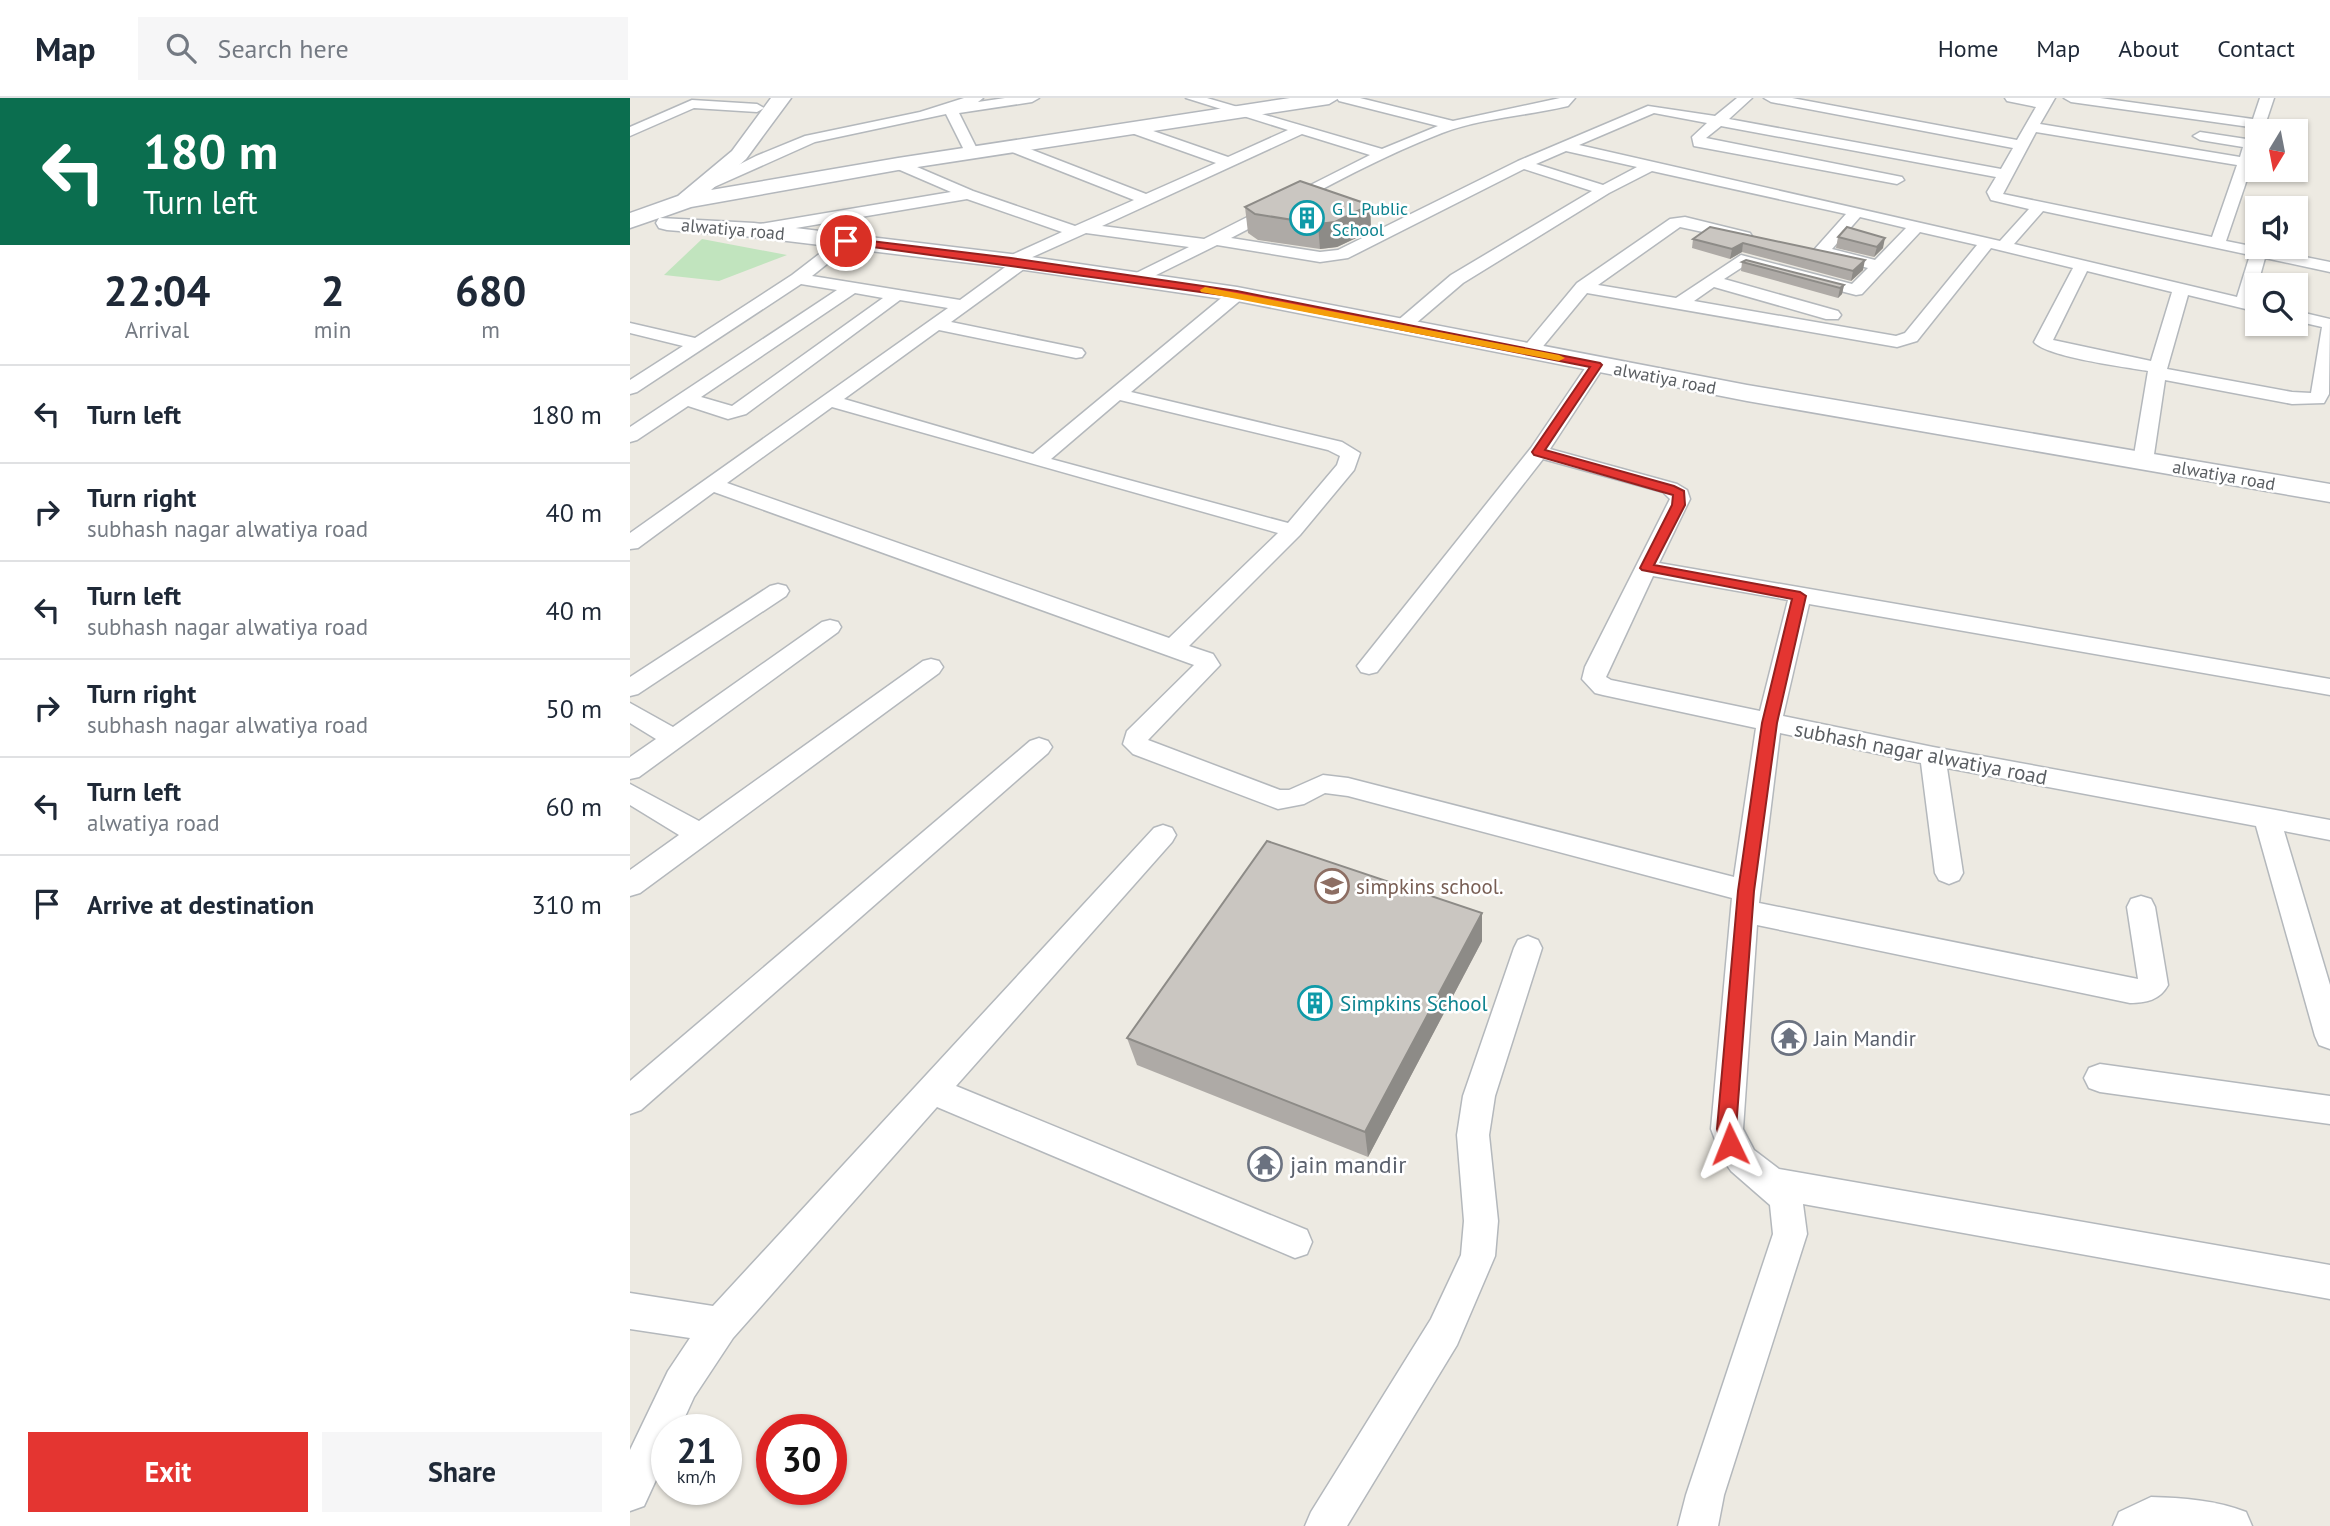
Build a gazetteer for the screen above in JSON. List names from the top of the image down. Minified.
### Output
{"streets":{"street":["alwatiya road","subhash nagar alwatiya road"]},"places":{"building":["G L Public School","Simpkins School"],"school or university":["simpkins school."],"temple":["Jain Mandir","jain mandir"]},"north":"bottom","page":{"header":"Map","search":"Search here","nav":["Home","Map","About","Contact"],"turn":["180 m","Turn left"],"eta":["22:04","Arrival","2","min","680","m"],"list":[{"name":"Turn left","value":"180 m"},{"name":"Turn right","note":"subhash nagar alwatiya road","value":"40 m"},{"name":"Turn left","note":"subhash nagar alwatiya road","value":"40 m"},{"name":"Turn right","note":"subhash nagar alwatiya road","value":"50 m"},{"name":"Turn left","note":"alwatiya road","value":"60 m"},{"name":"Arrive at destination","value":"310 m"}],"speed":"21 km/h","limit":"30","buttons":["Exit","Share"]}}
